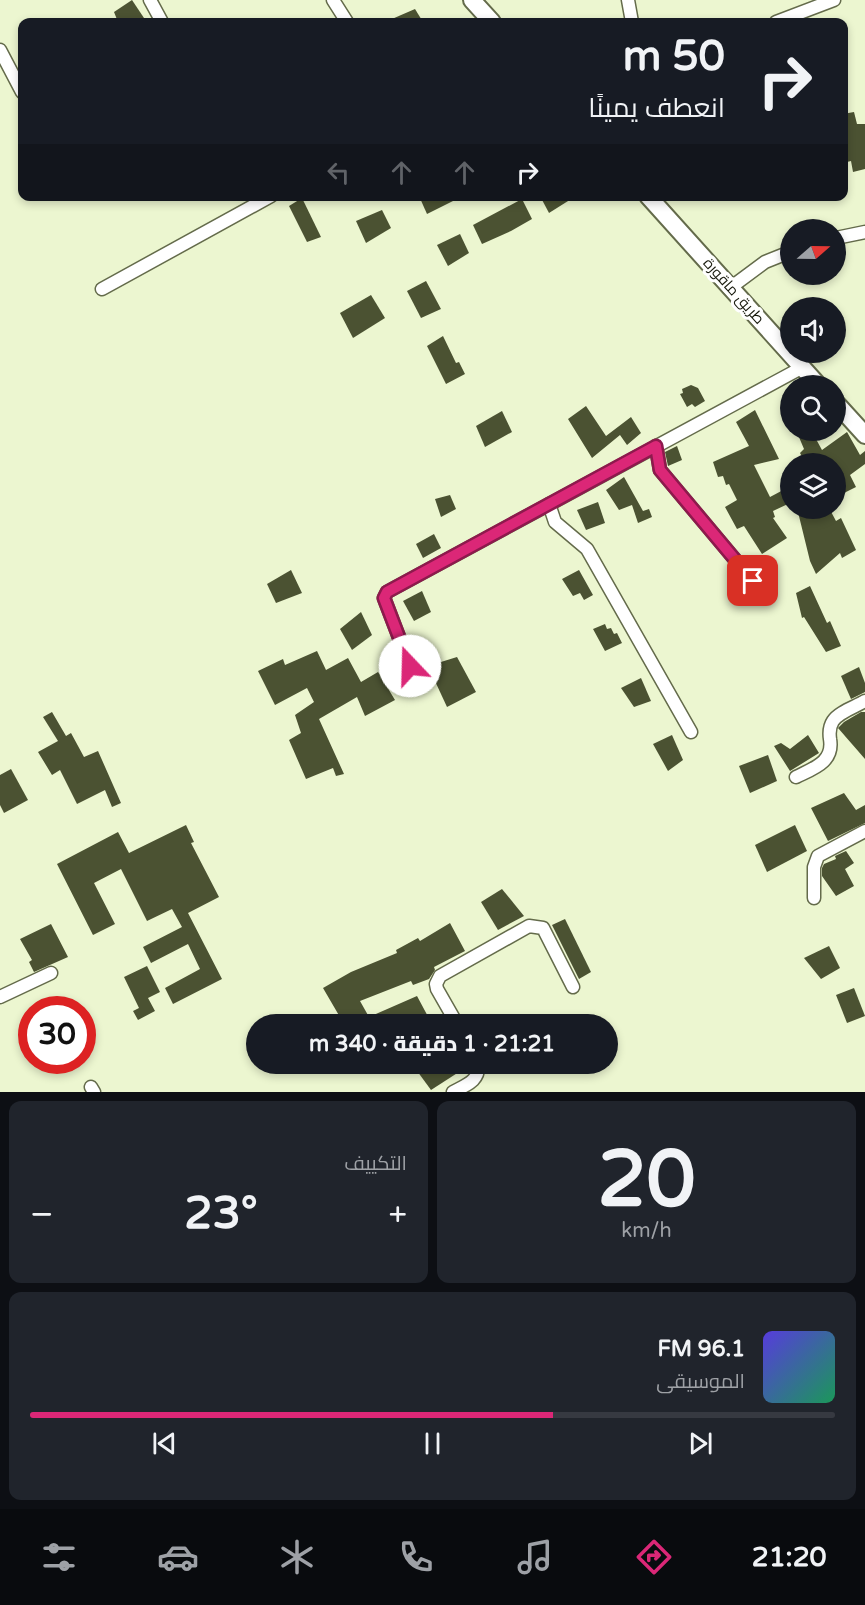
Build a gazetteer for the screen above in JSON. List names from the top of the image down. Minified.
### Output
{"streets":{"street":["طريق ماقورة"]},"north":"right","page":{"turn":["50 m","انعطف يمينًا"],"limit":"30","trip":"21:21 · 1 دقيقة · 340 m","tile":[["20","km/h"],"التكييف"],"heat":["−","23°","+"],"song":["96.1 FM","الموسيقى"],"tabs":"21:20"}}
